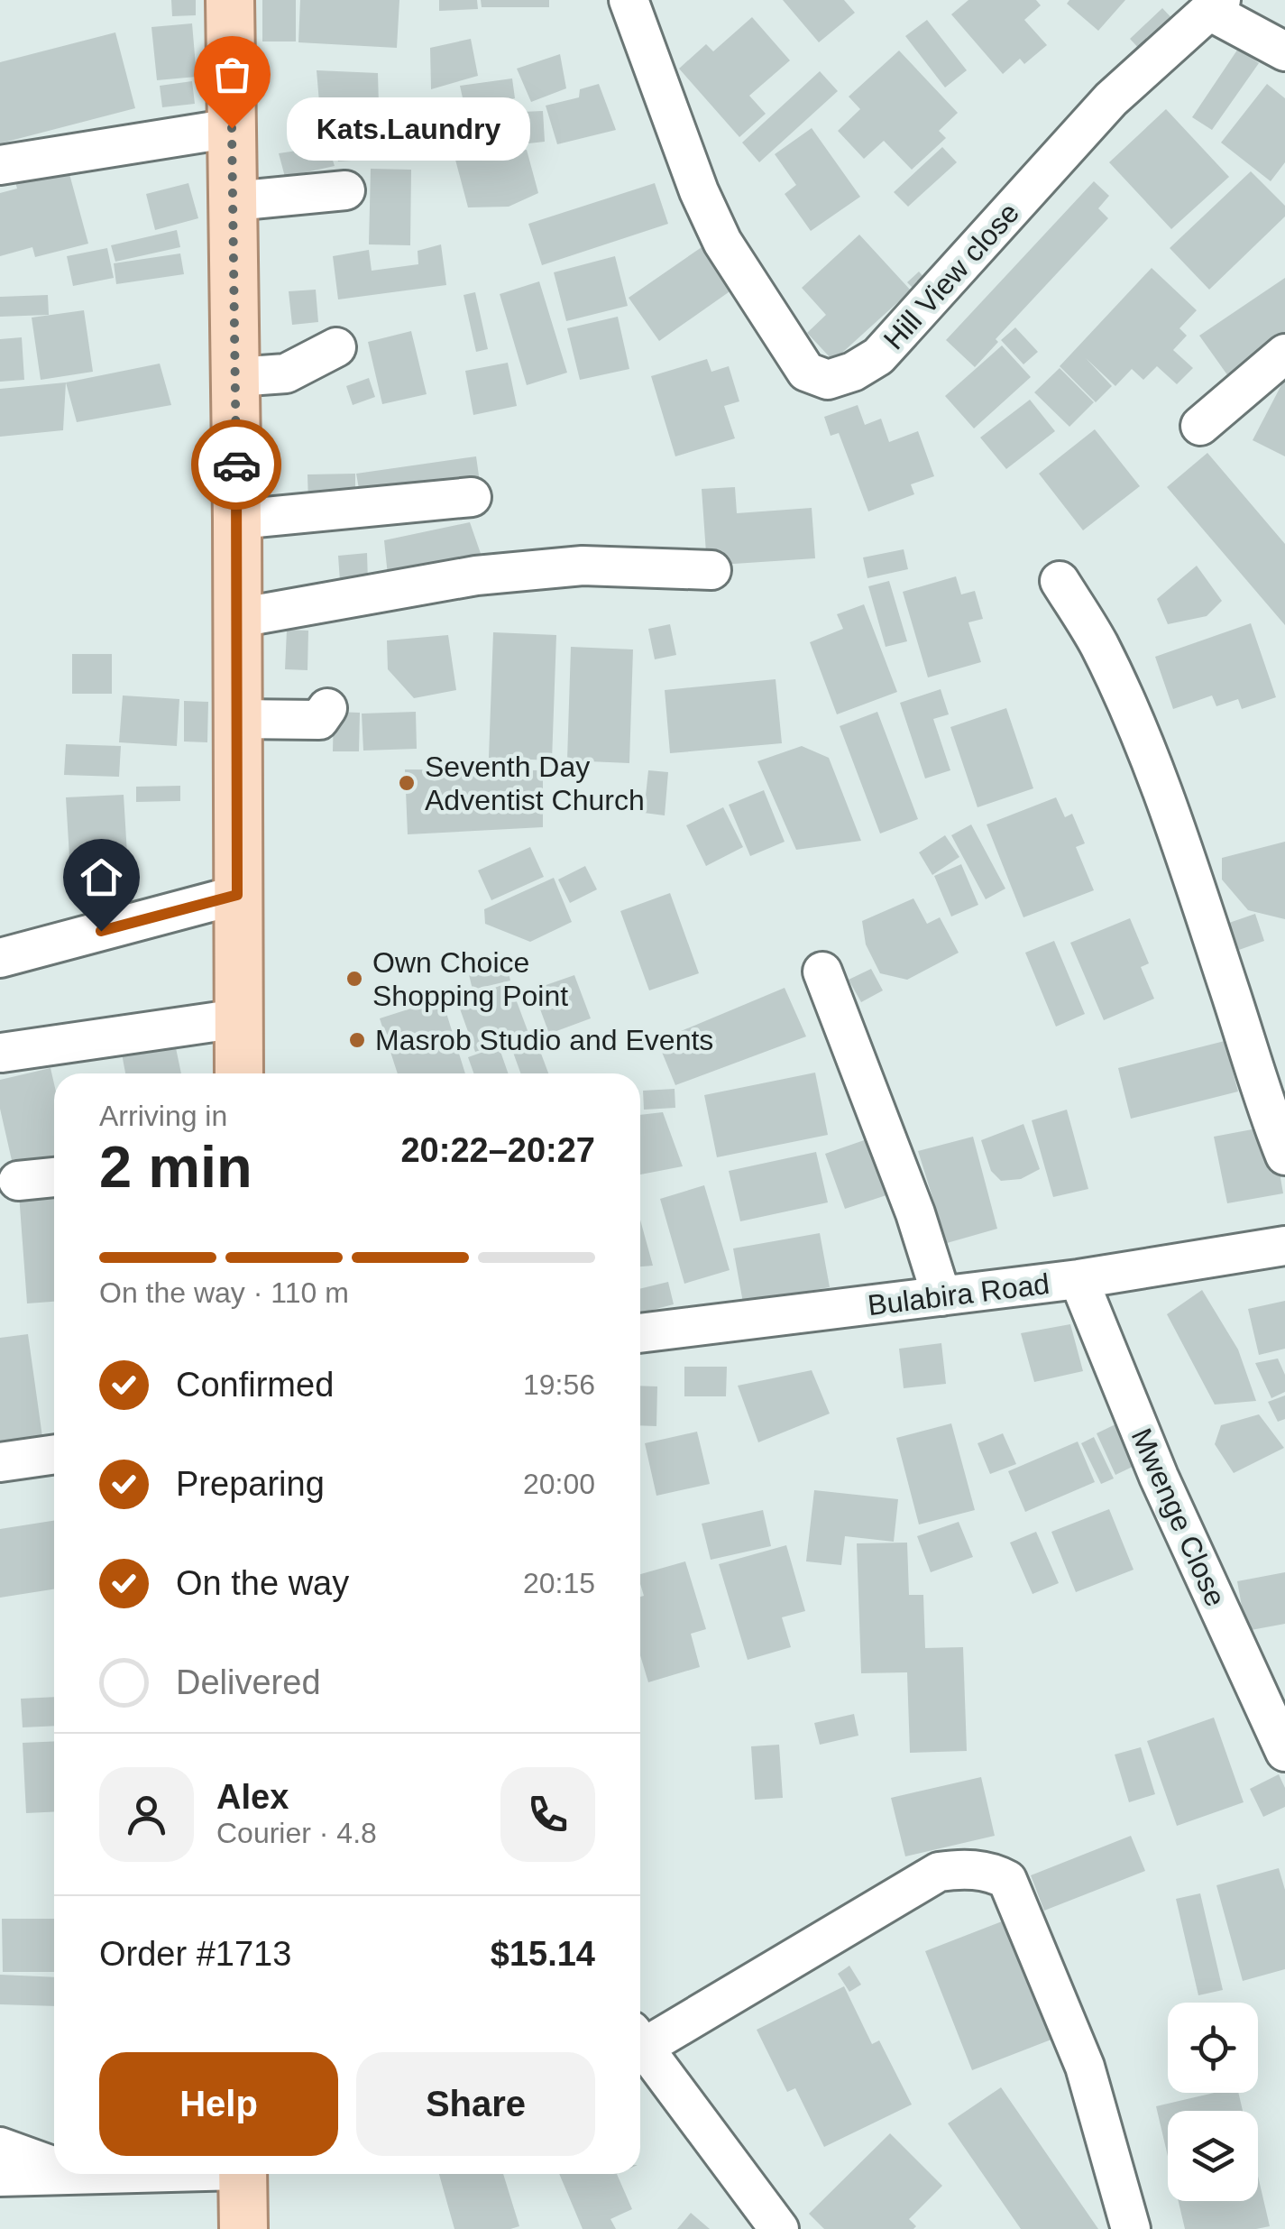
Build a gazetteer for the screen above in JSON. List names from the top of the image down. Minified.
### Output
{"streets":{"street":["Hill View close","Bulabira Road","Mwenge Close"]},"crossings":[["Bulabira Road","Mwenge Close"]],"places":["Kats.Laundry","Seventh Day Adventist Church","Own Choice Shopping Point","Masrob Studio and Events"],"page":{"bubble":"Kats.Laundry","heading":["2 min","Arriving in","20:22–20:27"],"panel":["Alex","Courier · 4.8","Order #1713","$15.14"],"bar":"On the way · 110 m","list":[["Confirmed","19:56"],["Preparing","20:00"],["On the way","20:15"],"Delivered"],"buttons":["Help","Share"]}}
